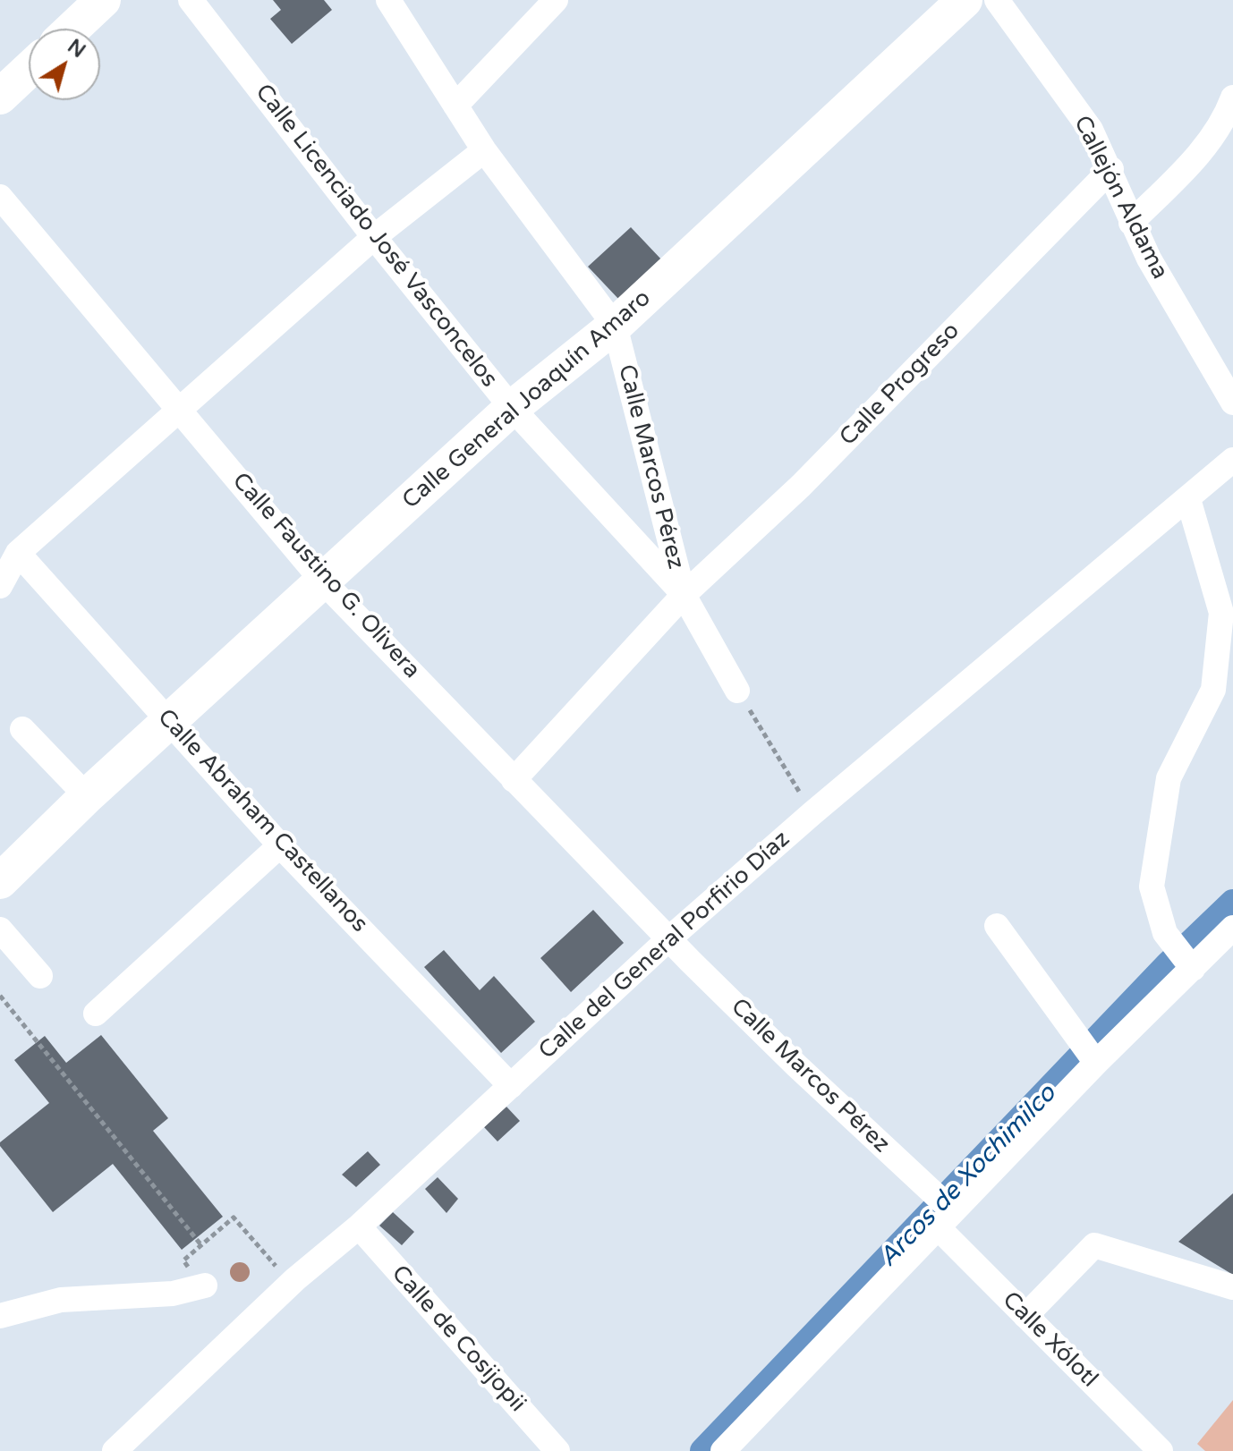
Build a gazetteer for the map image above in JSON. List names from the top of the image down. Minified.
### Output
{"streets":{"street":["Callejón Aldama","Calle Licenciado José Vasconcelos","Calle Progreso","Calle General Joaquín Amaro","Calle Marcos Pérez","Calle Faustino G. Olivera","Calle Abraham Castellanos","Calle del General Porfirio Díaz","Calle de Cosijopii","Calle Xólotl"]},"crossings":[["Callejón Aldama","Calle Progreso"],["Calle Licenciado José Vasconcelos","Calle Progreso"],["Calle Licenciado José Vasconcelos","Calle General Joaquín Amaro"],["Calle Licenciado José Vasconcelos","Calle Marcos Pérez"],["Calle Progreso","Calle Marcos Pérez"],["Calle Progreso","Calle Faustino G. Olivera"],["Calle General Joaquín Amaro","Calle Marcos Pérez"],["Calle General Joaquín Amaro","Calle Faustino G. Olivera"],["Calle General Joaquín Amaro","Calle Abraham Castellanos"],["Calle Marcos Pérez","Calle Faustino G. Olivera"],["Calle Marcos Pérez","Calle del General Porfirio Díaz"],["Calle Marcos Pérez","Calle Xólotl"],["Calle Faustino G. Olivera","Calle del General Porfirio Díaz"],["Calle Abraham Castellanos","Calle del General Porfirio Díaz"],["Calle del General Porfirio Díaz","Calle de Cosijopii"]],"water":["Arcos de Xochimilco"],"north":"top right"}
